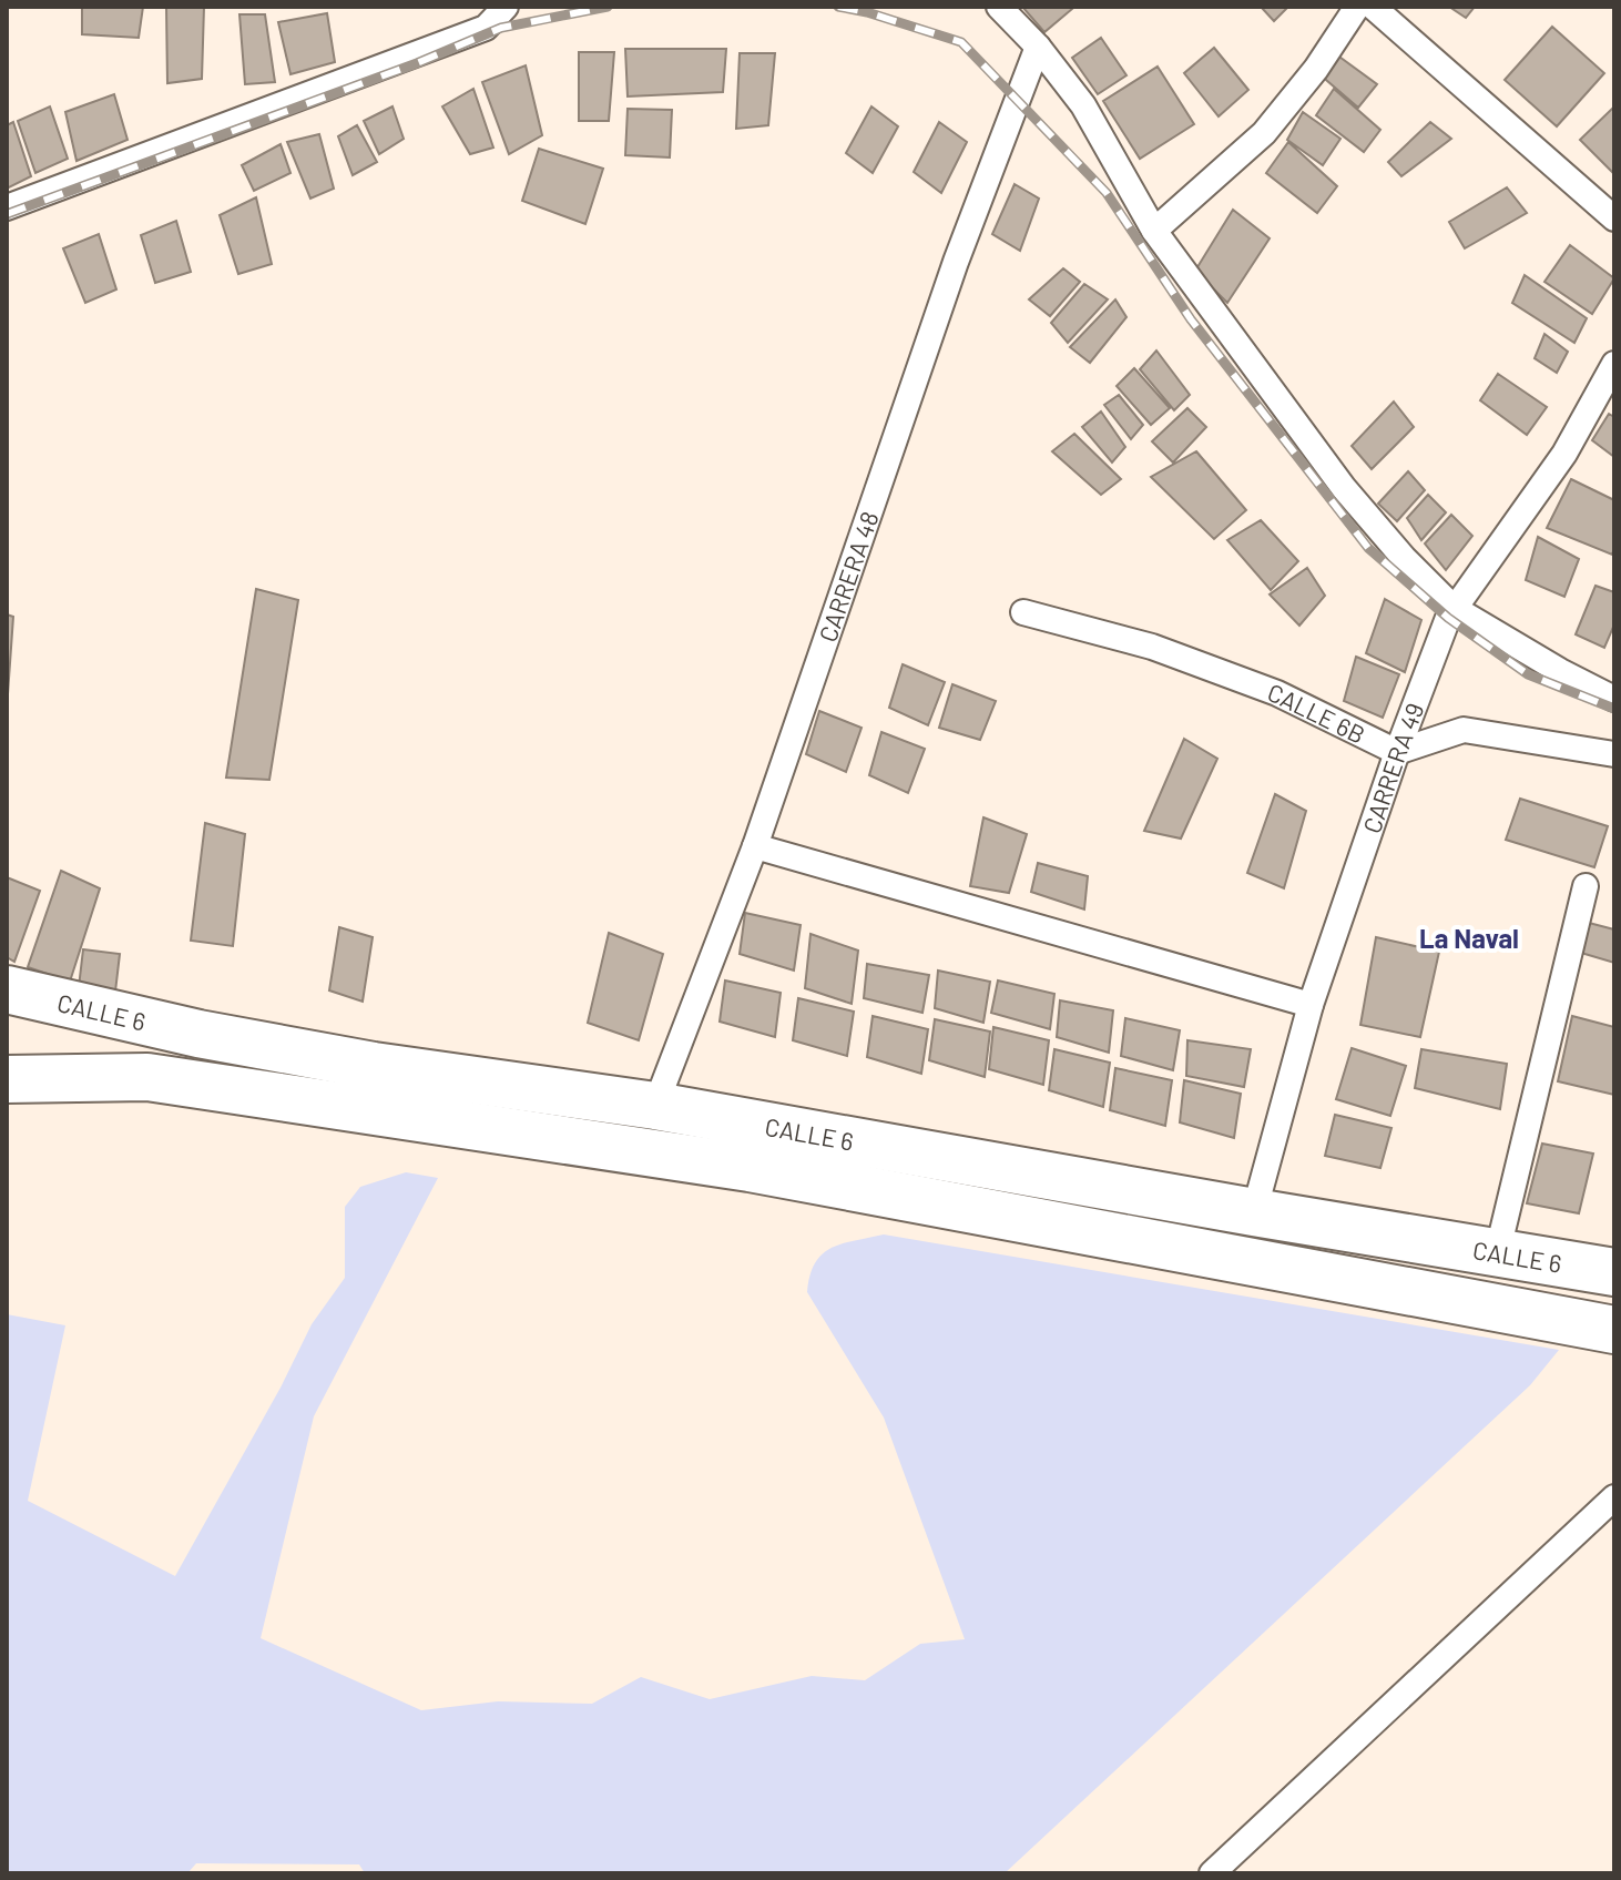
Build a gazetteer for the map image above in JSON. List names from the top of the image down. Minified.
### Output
{"streets":{"highway":["CALLE 6"],"street":["CARRERA 48","CALLE 6B","CARRERA 49"]},"crossings":[["CARRERA 48","CALLE 6"],["CALLE 6B","CARRERA 49"],["CARRERA 49","CALLE 6"]],"districts":["La Naval"]}
